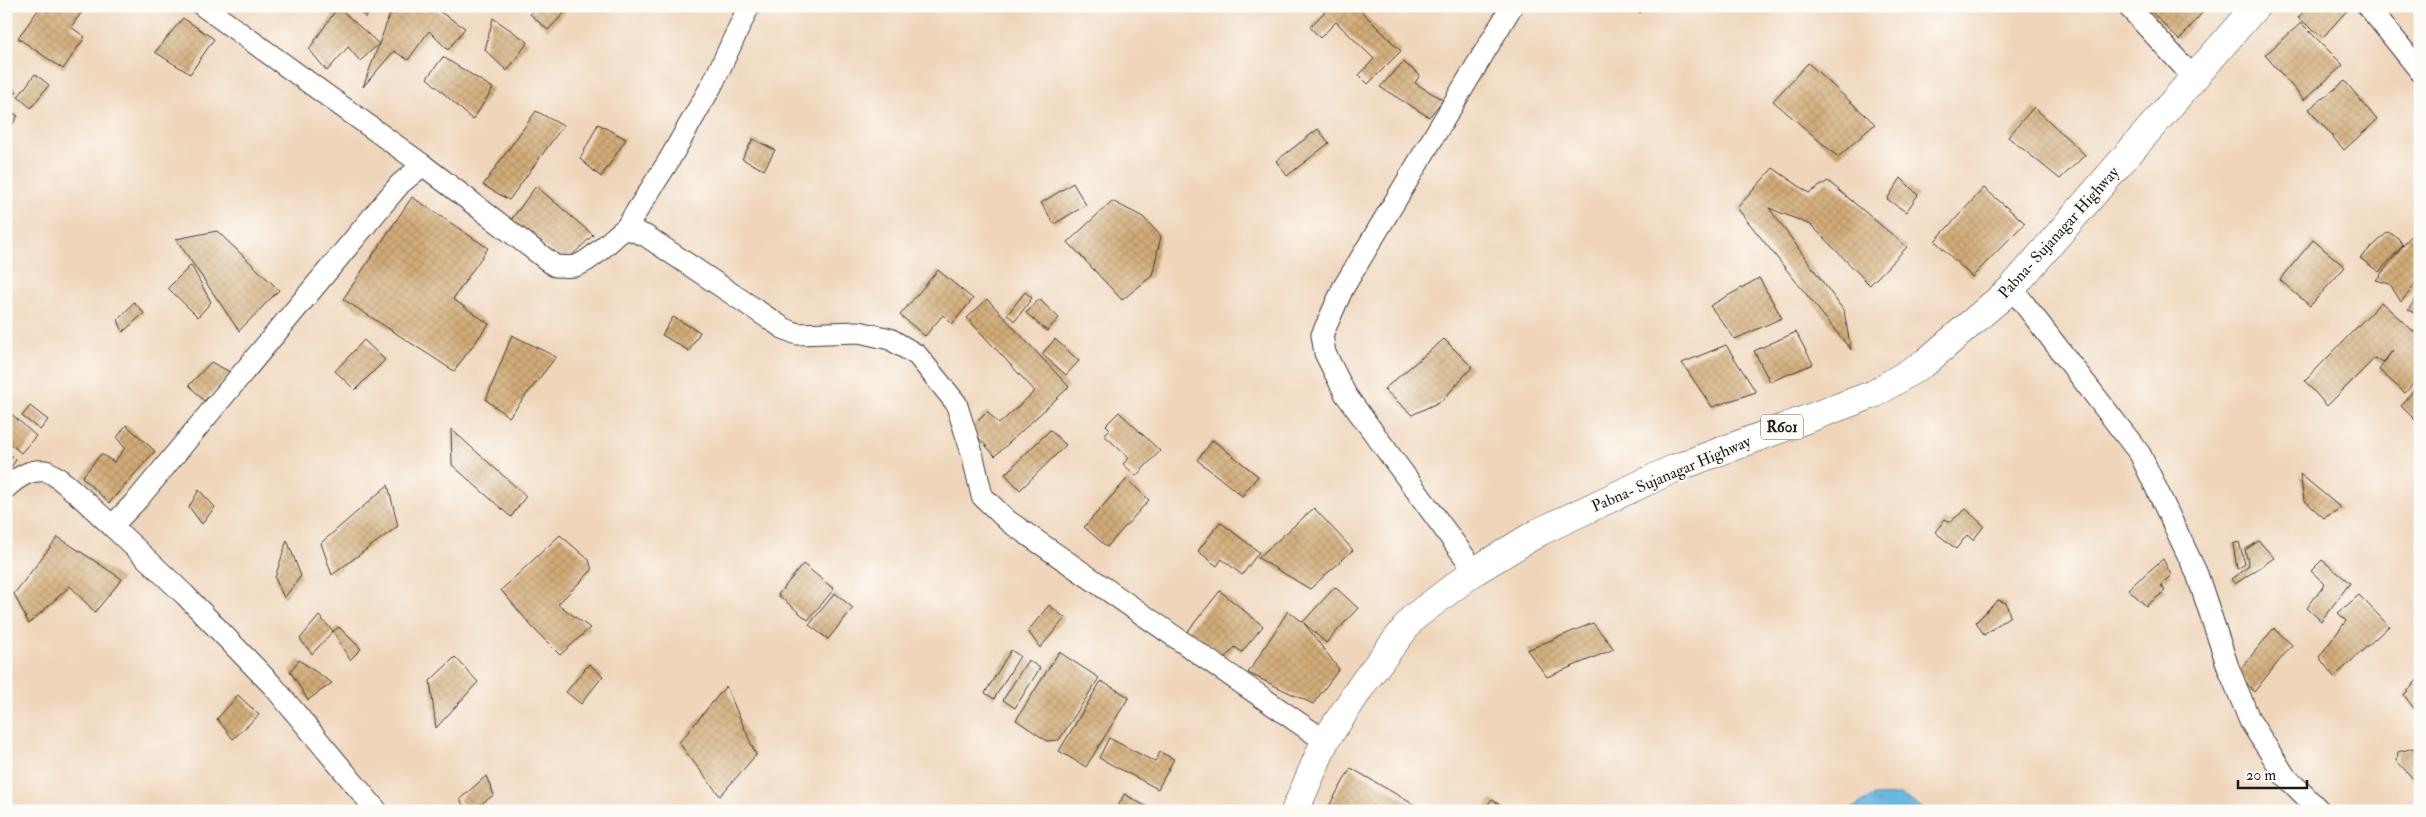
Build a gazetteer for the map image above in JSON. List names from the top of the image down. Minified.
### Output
{"streets":{"main road":["Pabna- Sujanagar Highway","R601"]},"scale_bar":"20 m"}
